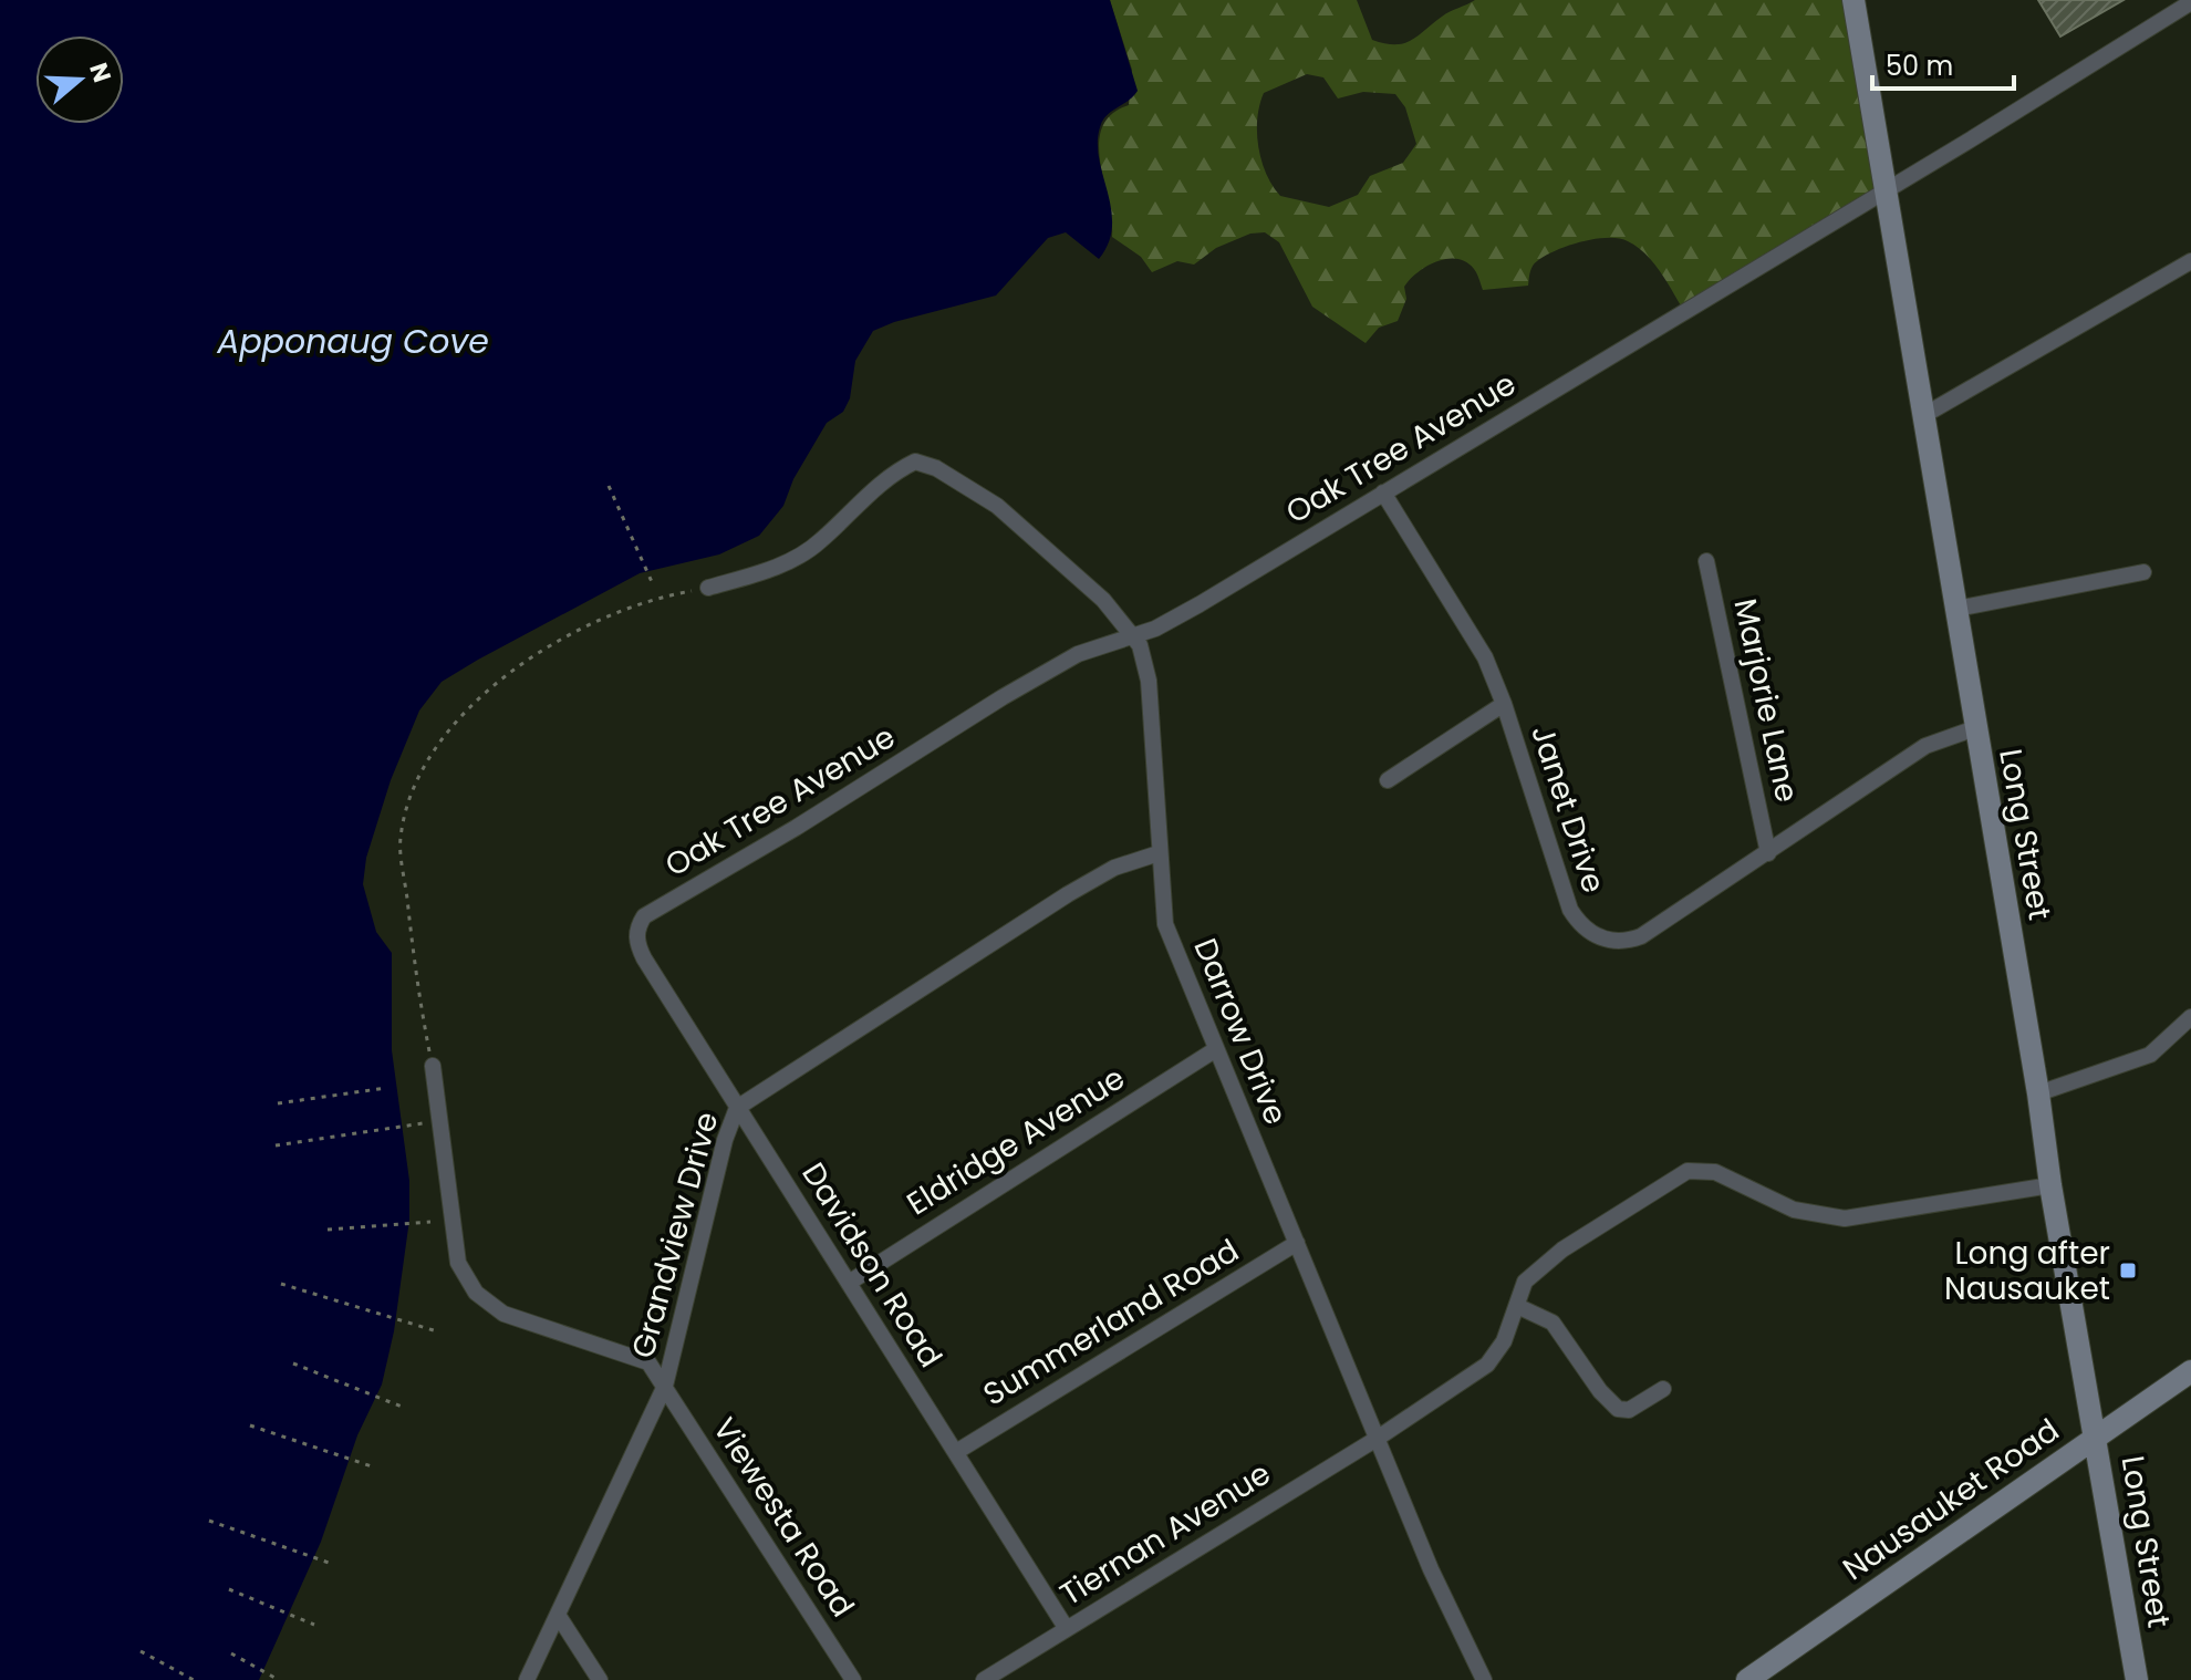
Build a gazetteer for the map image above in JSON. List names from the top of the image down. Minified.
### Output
{"streets":{"street":["Oak Tree Avenue","Marjorie Lane","Janet Drive","Long Street","Darrow Drive","Eldridge Avenue","Grandview Drive","Davidson Road","Summerland Road","Nausauket Road","Viewesta Road","Tiernan Avenue"]},"crossings":[["Oak Tree Avenue","Janet Drive"],["Oak Tree Avenue","Long Street"],["Oak Tree Avenue","Darrow Drive"],["Oak Tree Avenue","Davidson Road"],["Marjorie Lane","Janet Drive"],["Janet Drive","Long Street"],["Long Street","Nausauket Road"],["Long Street","Tiernan Avenue"],["Darrow Drive","Eldridge Avenue"],["Darrow Drive","Grandview Drive"],["Darrow Drive","Summerland Road"],["Darrow Drive","Tiernan Avenue"],["Eldridge Avenue","Davidson Road"],["Grandview Drive","Davidson Road"],["Grandview Drive","Viewesta Road"],["Davidson Road","Summerland Road"],["Davidson Road","Tiernan Avenue"]],"water":["Apponaug Cove"],"places":{"transit":["Long after Nausauket"]},"scale_bar":"50 m","north":"right"}
